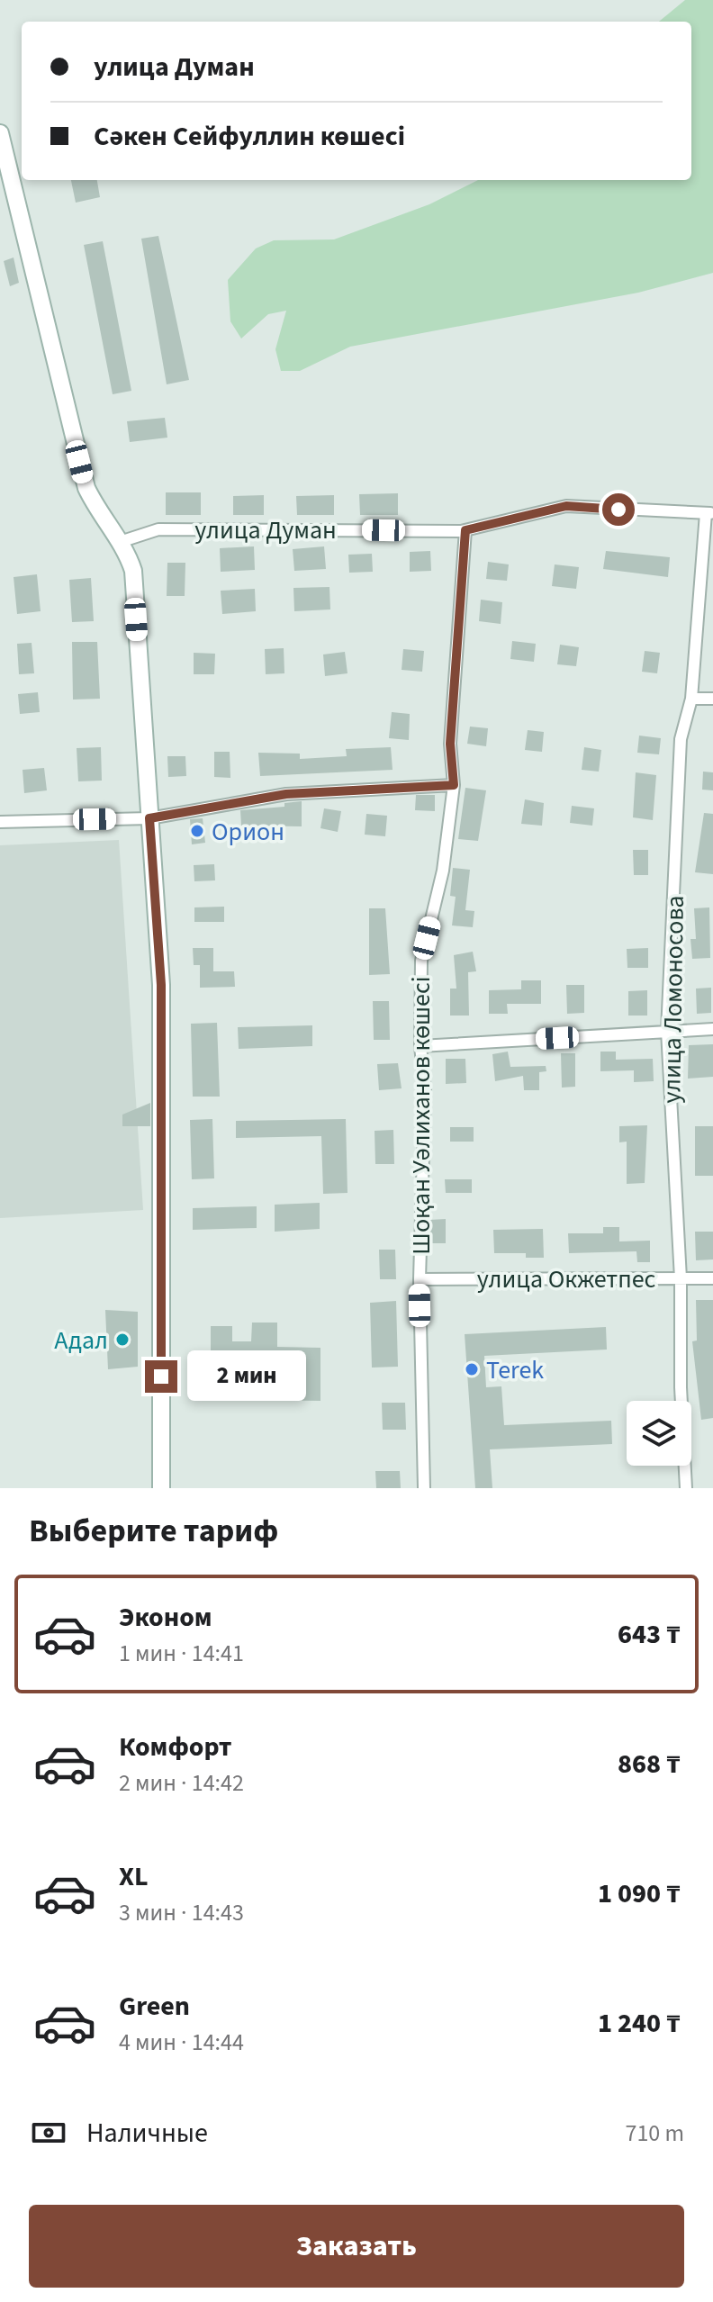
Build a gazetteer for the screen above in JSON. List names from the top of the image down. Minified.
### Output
{"streets":{"street":["улица Думан","улица Ломоносова","Шоқан Уәлиханов көшесі","улица Окжетпес"]},"crossings":[["улица Думан","улица Ломоносова"],["улица Думан","Шоқан Уәлиханов көшесі"],["улица Ломоносова","улица Окжетпес"],["Шоқан Уәлиханов көшесі","улица Окжетпес"]],"places":["Орион","Адал","Terek"],"page":{"banner":["улица Думан","Сәкен Сейфуллин көшесі"],"bubble":"2 мин","heading":"Выберите тариф","list":[{"name":"Эконом","note":"1 мин · 14:41","value":"643 ₸"},{"name":"Комфорт","note":"2 мин · 14:42","value":"868 ₸"},{"name":"XL","note":"3 мин · 14:43","value":"1 090 ₸"},{"name":"Green","note":"4 мин · 14:44","value":"1 240 ₸"}],"pay":["Наличные","710 m"],"buttons":"Заказать"}}
